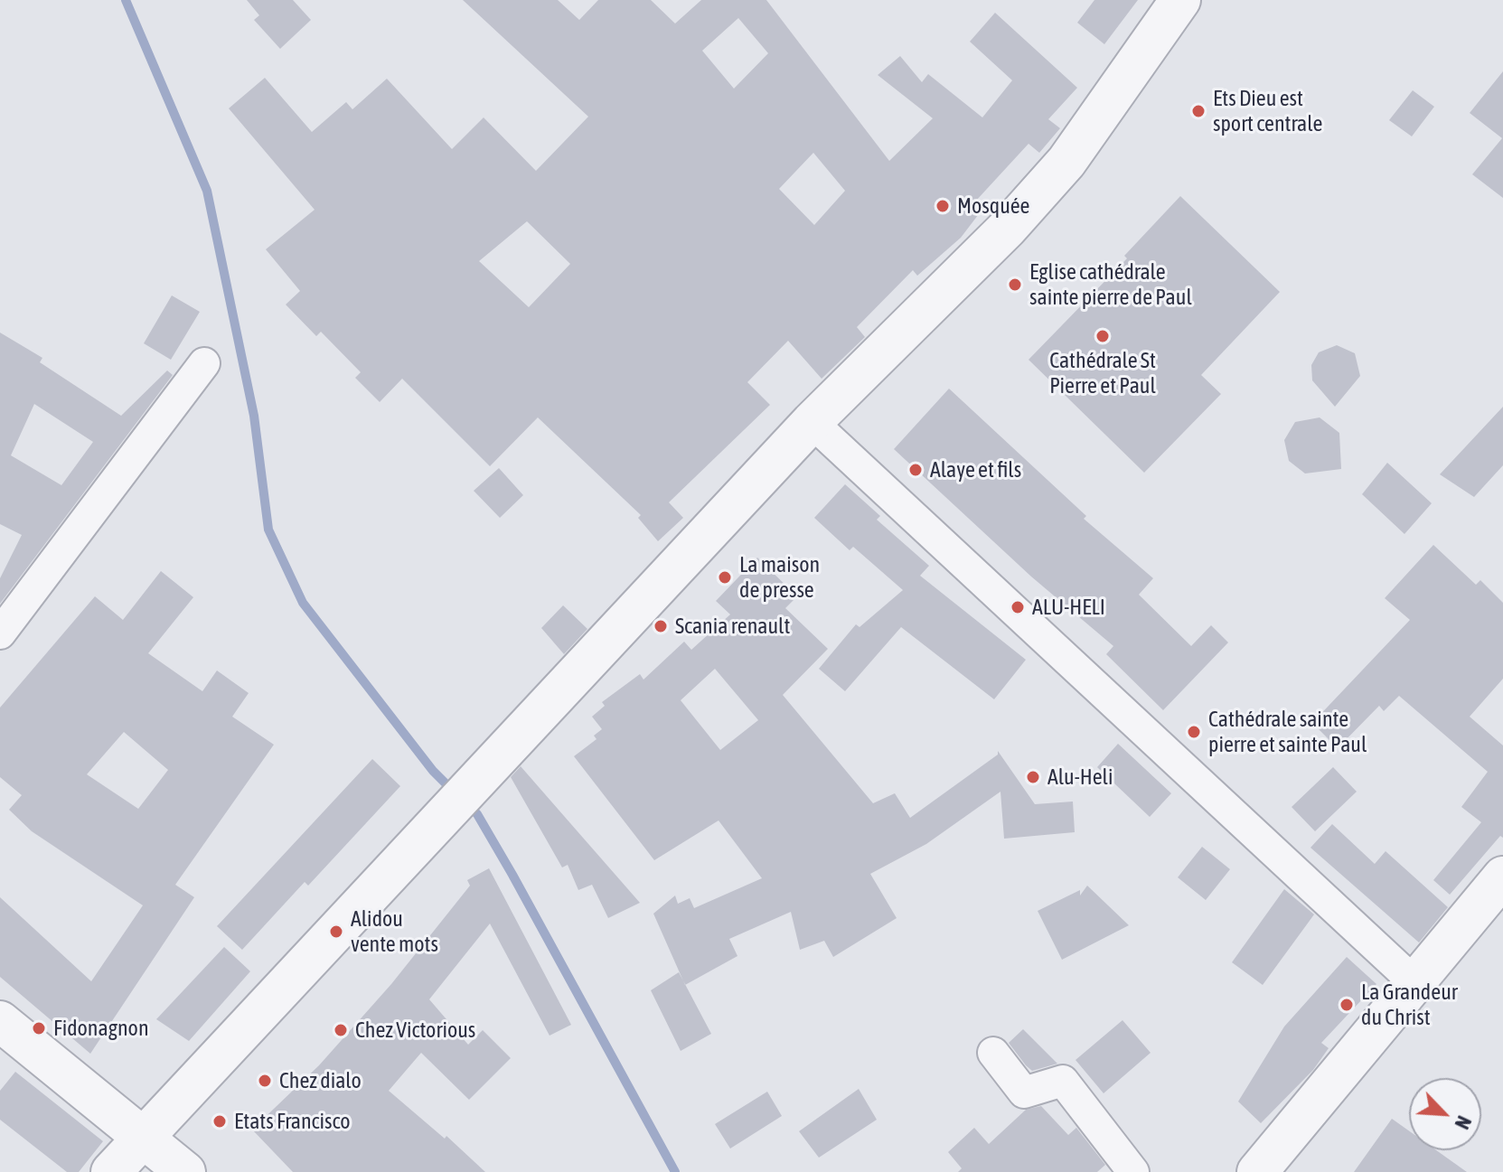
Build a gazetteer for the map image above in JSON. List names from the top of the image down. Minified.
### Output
{"places":["Ets Dieu est sport centrale","Mosquée","Eglise cathédrale sainte pierre de Paul","Cathédrale St Pierre et Paul","Alaye et fils","La maison de presse","ALU-HELI","Scania renault","Cathédrale sainte pierre et sainte Paul","Alu-Heli","Alidou vente mots","La Grandeur du Christ","Fidonagnon","Chez Victorious","Chez dialo","Etats Francisco"],"north":"bottom right"}
